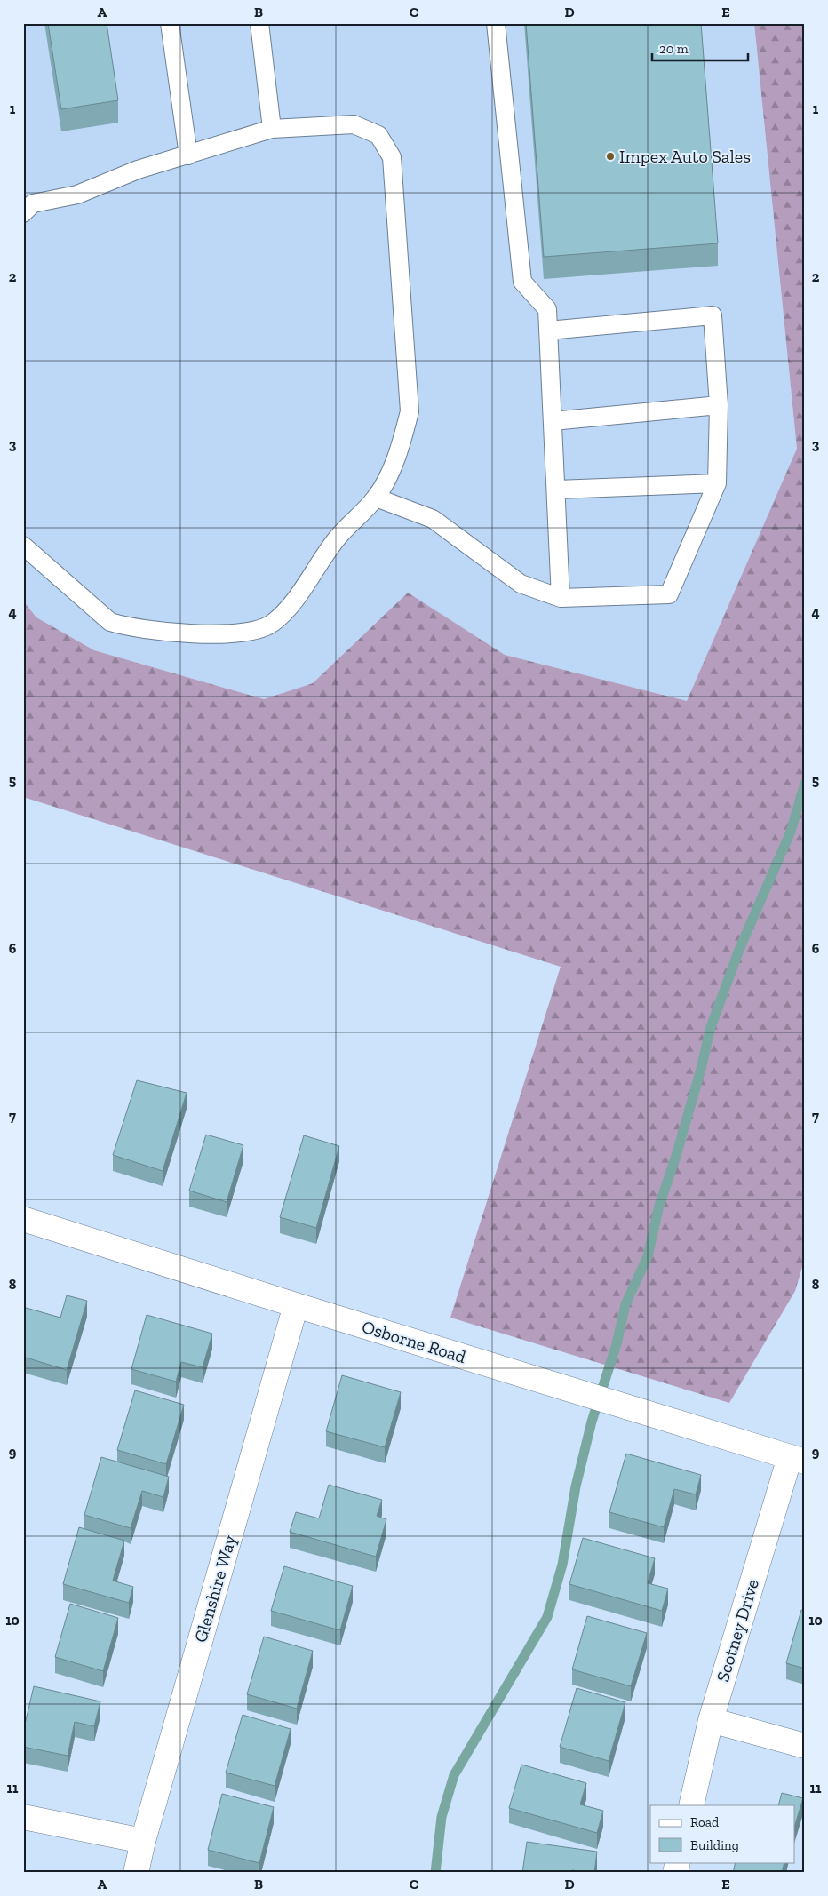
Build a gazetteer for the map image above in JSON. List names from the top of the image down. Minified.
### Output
{"streets":{"street":["Osborne Road","Glenshire Way","Scotney Drive"]},"crossings":[["Osborne Road","Glenshire Way"],["Osborne Road","Scotney Drive"]],"places":["Impex Auto Sales"],"legend":["Road","Building"],"scale_bar":"20 m","grid":{"columns":["A","B","C","D","E"],"rows":["1","2","3","4","5","6","7","8","9","10","11"]}}
